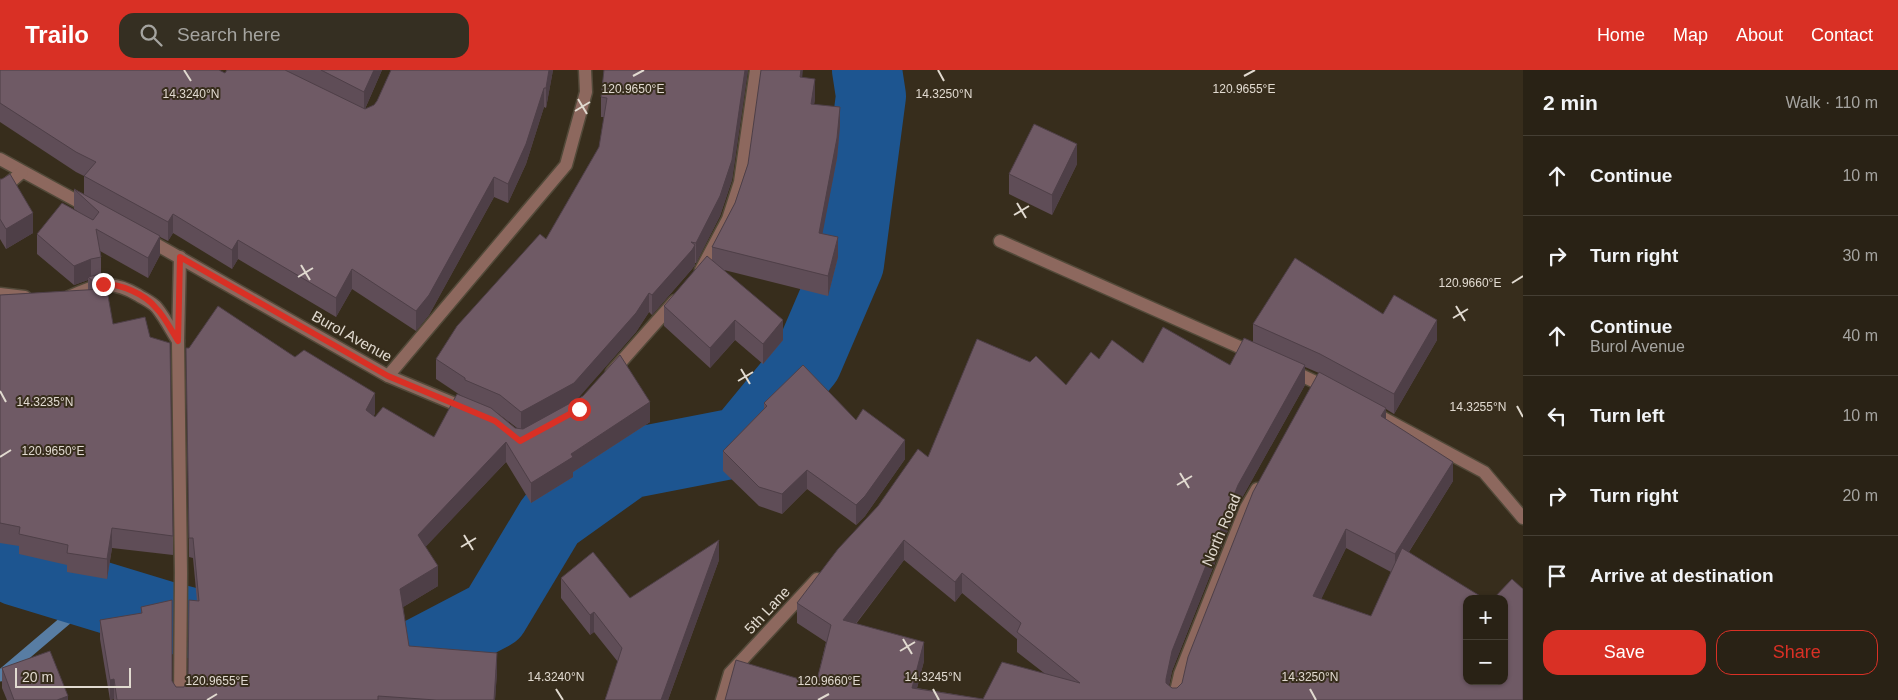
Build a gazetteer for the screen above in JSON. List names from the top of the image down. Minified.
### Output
{"streets":{"street":["Burol Avenue","North Road","5th Lane"]},"scale_bar":"20 m","page":{"header":"Trailo","search":"Search here","nav":["Home","Map","About","Contact"],"heading":["2 min","Walk · 110 m"],"list":[["Continue","10 m"],["Turn right","30 m"],["Continue","Burol Avenue","40 m"],["Turn left","10 m"],["Turn right","20 m"],"Arrive at destination"],"map_buttons":["+","−"],"buttons":["Save","Share"],"scale":"20 m"},"coordinates":["120.9650°E","120.9655°E","14.3240°N","14.3250°N","120.9660°E","14.3235°N","14.3255°N","14.3245°N"]}
